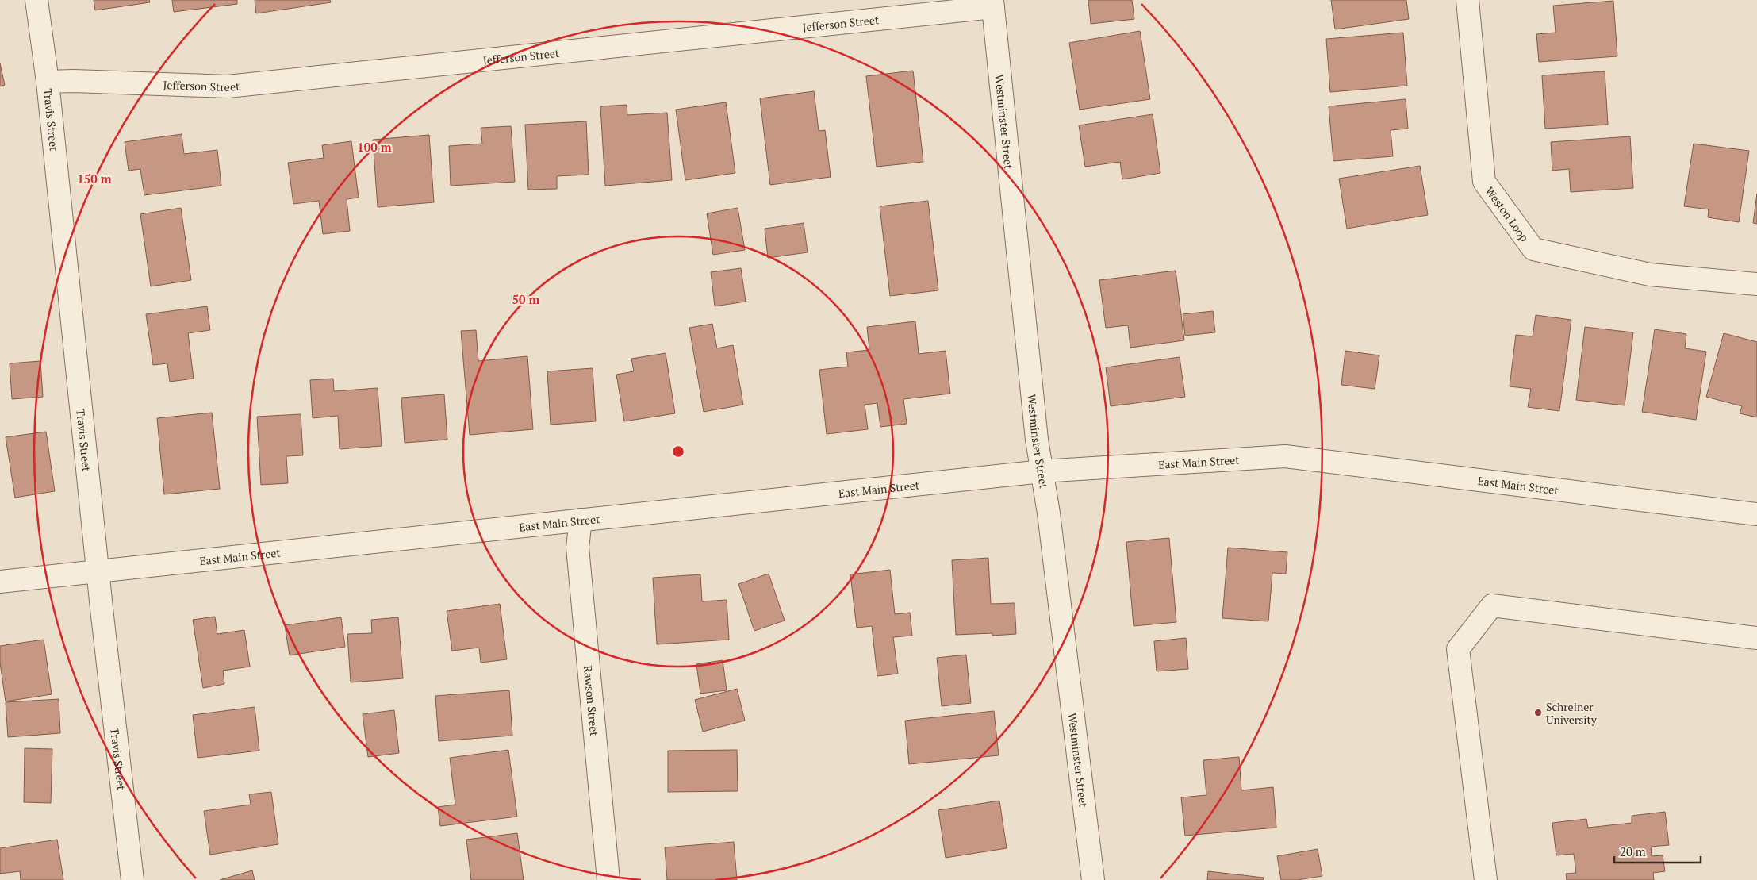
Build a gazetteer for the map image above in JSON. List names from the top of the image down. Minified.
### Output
{"streets":{"street":["Jefferson Street","Travis Street","Westminster Street","Weston Loop","East Main Street","Rawson Street"]},"crossings":[["Jefferson Street","Travis Street"],["Jefferson Street","Westminster Street"],["Travis Street","East Main Street"],["Westminster Street","East Main Street"],["East Main Street","Rawson Street"]],"places":["Schreiner University"],"scale_bar":"20 m","rings":["100 m","150 m","50 m"]}
